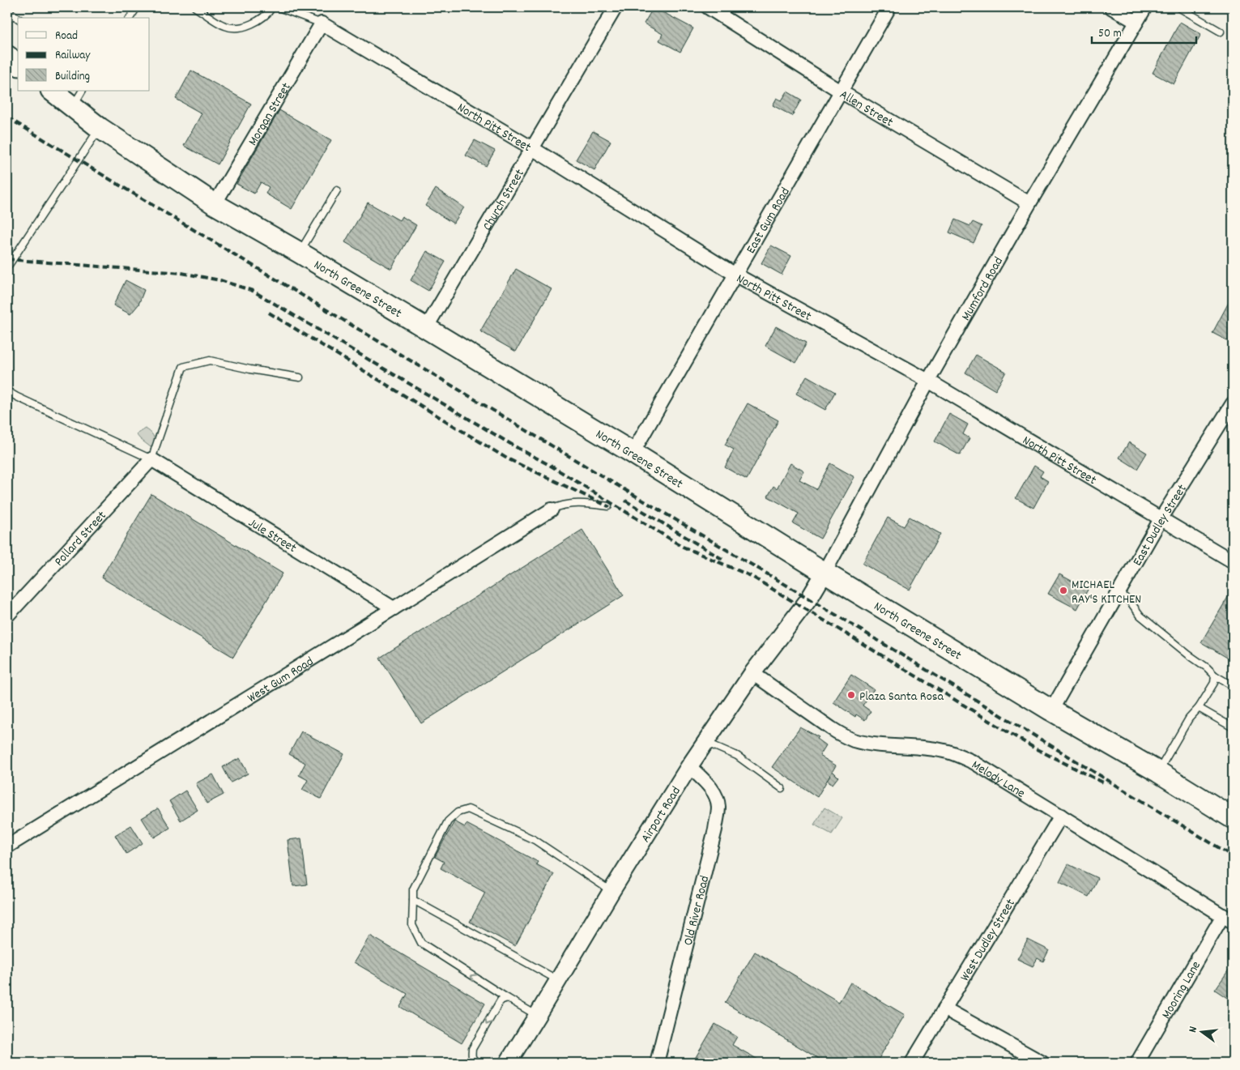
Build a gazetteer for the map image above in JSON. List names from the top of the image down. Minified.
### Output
{"streets":{"main road":["North Greene Street"],"street":["Allen Street","Morgan Street","North Pitt Street","Church Street","East Gum Road","Mumford Road","East Dudley Street","Jule Street","Pollard Street","West Gum Road","Melody Lane","Airport Road","Old River Road","West Dudley Street","Mooring Lane"]},"crossings":[["Allen Street","East Gum Road"],["Allen Street","Mumford Road"],["Morgan Street","North Pitt Street"],["Morgan Street","North Greene Street"],["North Pitt Street","Church Street"],["North Pitt Street","East Gum Road"],["North Pitt Street","Mumford Road"],["North Pitt Street","East Dudley Street"],["Church Street","North Greene Street"],["East Gum Road","North Greene Street"],["North Greene Street","Mumford Road"],["North Greene Street","East Dudley Street"],["North Greene Street","Airport Road"],["Mumford Road","Airport Road"],["Jule Street","Pollard Street"],["Jule Street","West Gum Road"],["Melody Lane","Airport Road"],["Melody Lane","West Dudley Street"],["Melody Lane","Mooring Lane"],["Airport Road","Old River Road"]],"places":["MICHAEL RAY'S KITCHEN","Plaza Santa Rosa"],"legend":["Road","Railway","Building"],"scale_bar":"50 m","north":"left"}
